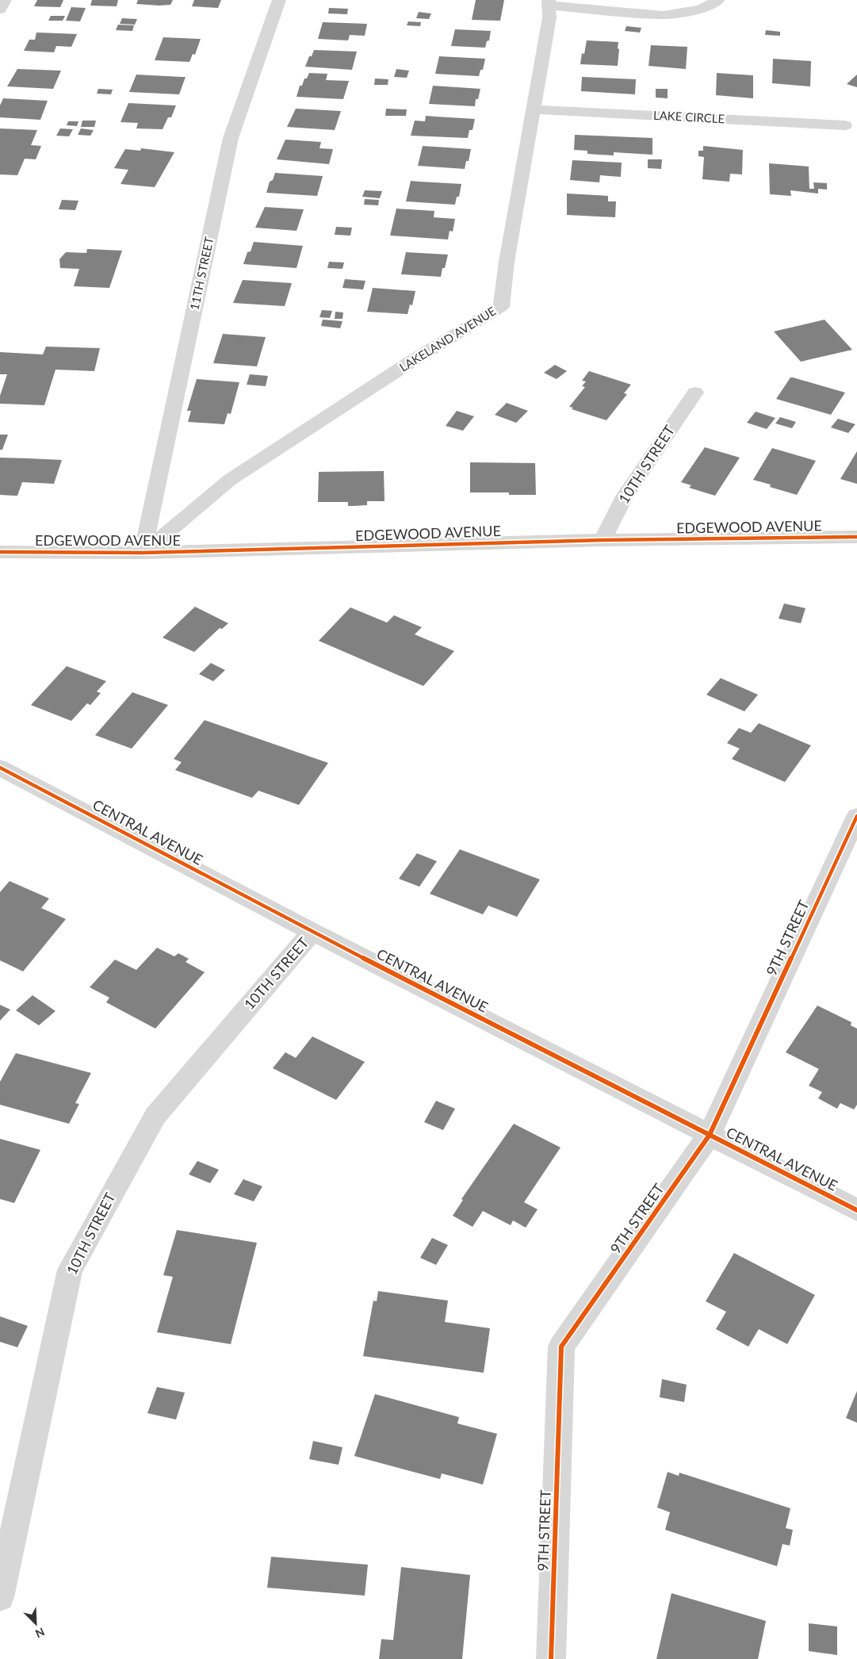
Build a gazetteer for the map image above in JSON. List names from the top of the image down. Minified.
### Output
{"streets":{"street":["LAKE CIRCLE","11TH STREET","LAKELAND AVENUE","10TH STREET","EDGEWOOD AVENUE","CENTRAL AVENUE","9TH STREET"]},"crossings":[["LAKE CIRCLE","LAKELAND AVENUE"],["11TH STREET","LAKELAND AVENUE"],["11TH STREET","EDGEWOOD AVENUE"],["LAKELAND AVENUE","EDGEWOOD AVENUE"],["10TH STREET","EDGEWOOD AVENUE"],["10TH STREET","CENTRAL AVENUE"],["CENTRAL AVENUE","9TH STREET"]],"north":"bottom right"}
